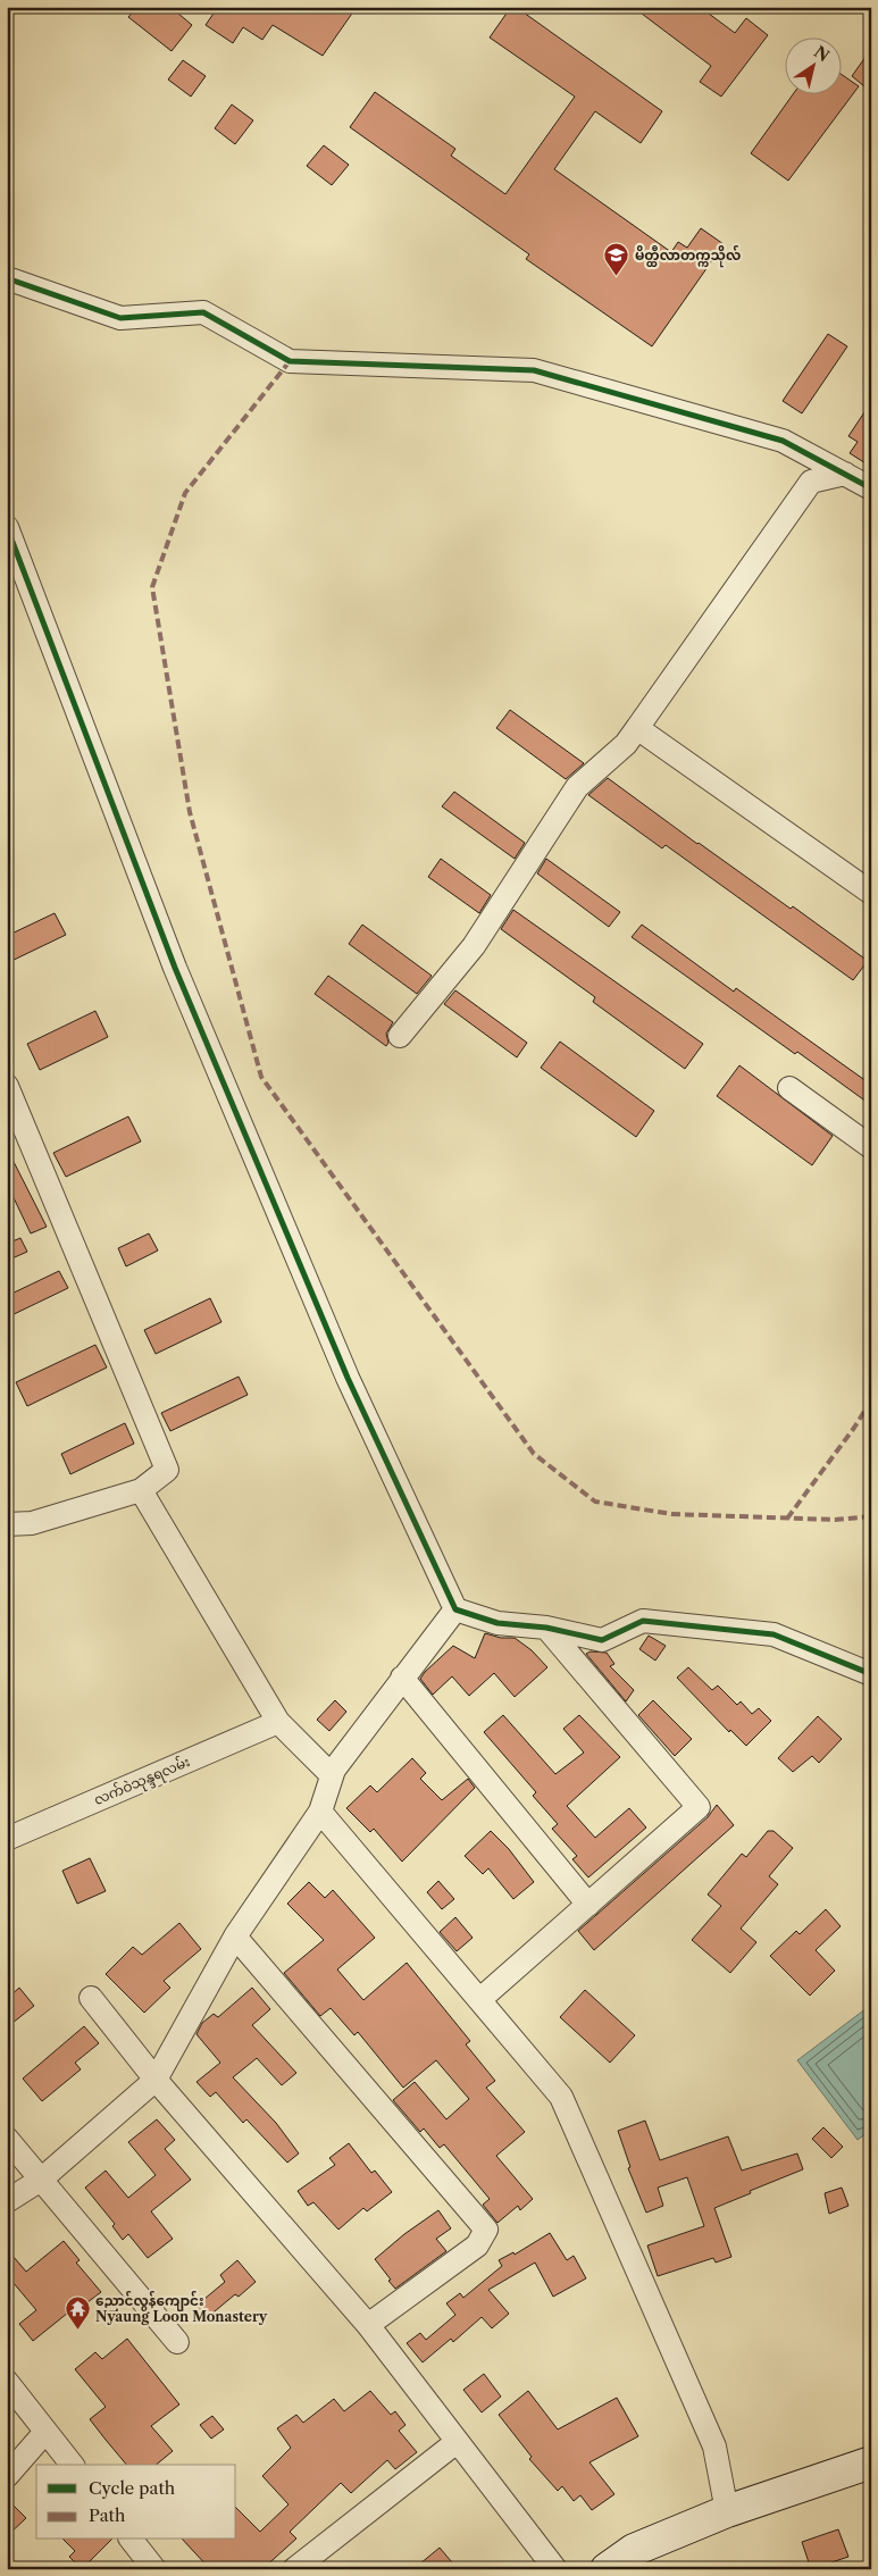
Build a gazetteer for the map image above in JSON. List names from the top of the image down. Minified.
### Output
{"streets":{"street":["လက်ဝဲသုန္ဒရလမ်း"]},"places":{"school or university":["မိတ္ထီလာတက္ကသိုလ်"],"temple":["ညောင်လွန်ကျောင်း Nyaung Loon Monastery"]},"legend":["Cycle path","Path"],"north":"top right"}
